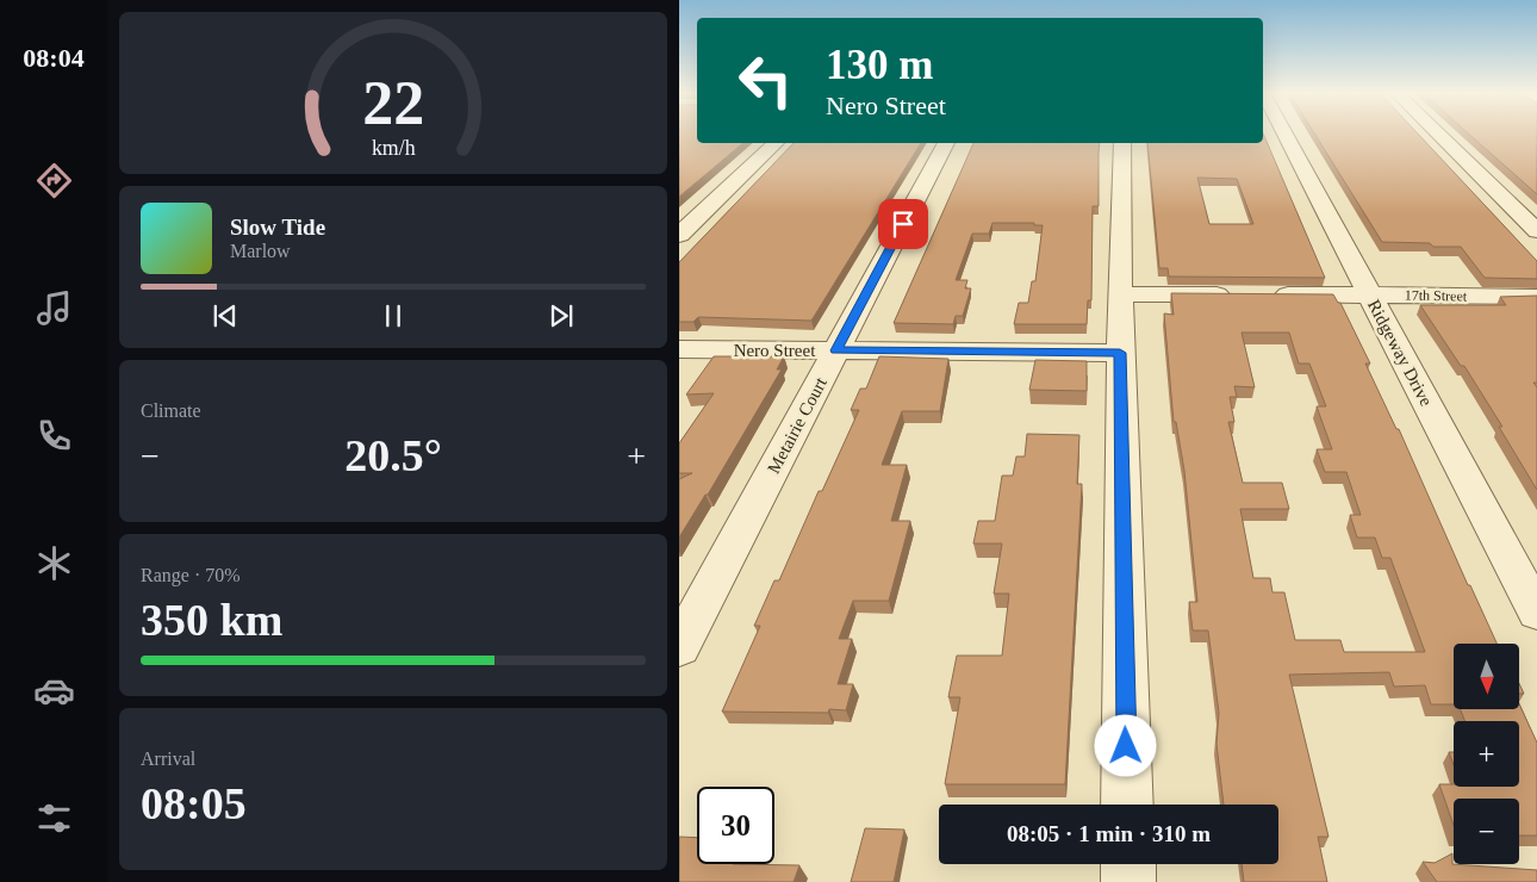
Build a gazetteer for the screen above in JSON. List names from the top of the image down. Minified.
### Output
{"streets":{"street":["17th Street","Nero Street","Ridgeway Drive","Metairie Court"]},"crossings":[["17th Street","Ridgeway Drive"],["Nero Street","Metairie Court"]],"north":"bottom","page":{"tabs":"08:04","turn":["130 m","Nero Street"],"song":["Slow Tide","Marlow"],"tile":["Climate",["Range · 70%","350 km"],["Arrival","08:05"]],"heat":["−","20.5°","+"],"map_buttons":["+","−"],"limit":"30","trip":"08:05 · 1 min · 310 m","gauge":["22","km/h"]}}
